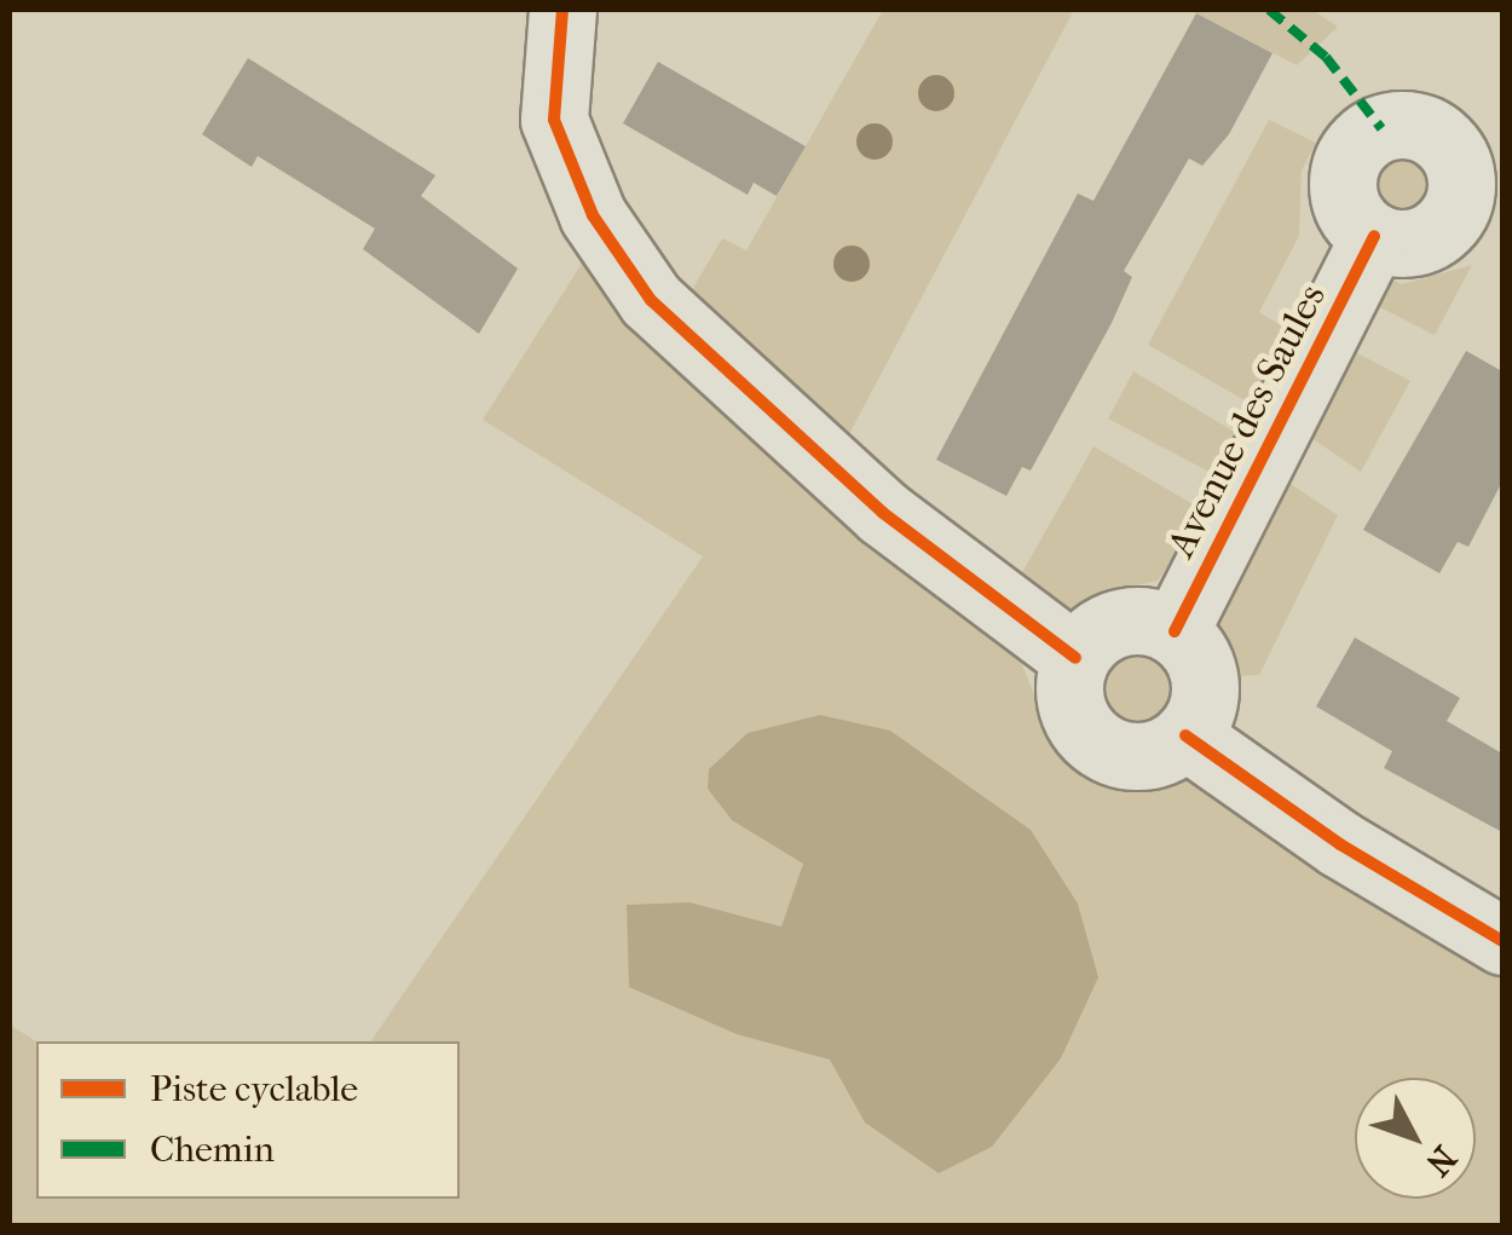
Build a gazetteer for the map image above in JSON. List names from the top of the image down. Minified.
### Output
{"streets":{"street":["Avenue des Saules"]},"legend":["Piste cyclable","Chemin"],"north":"bottom right"}
